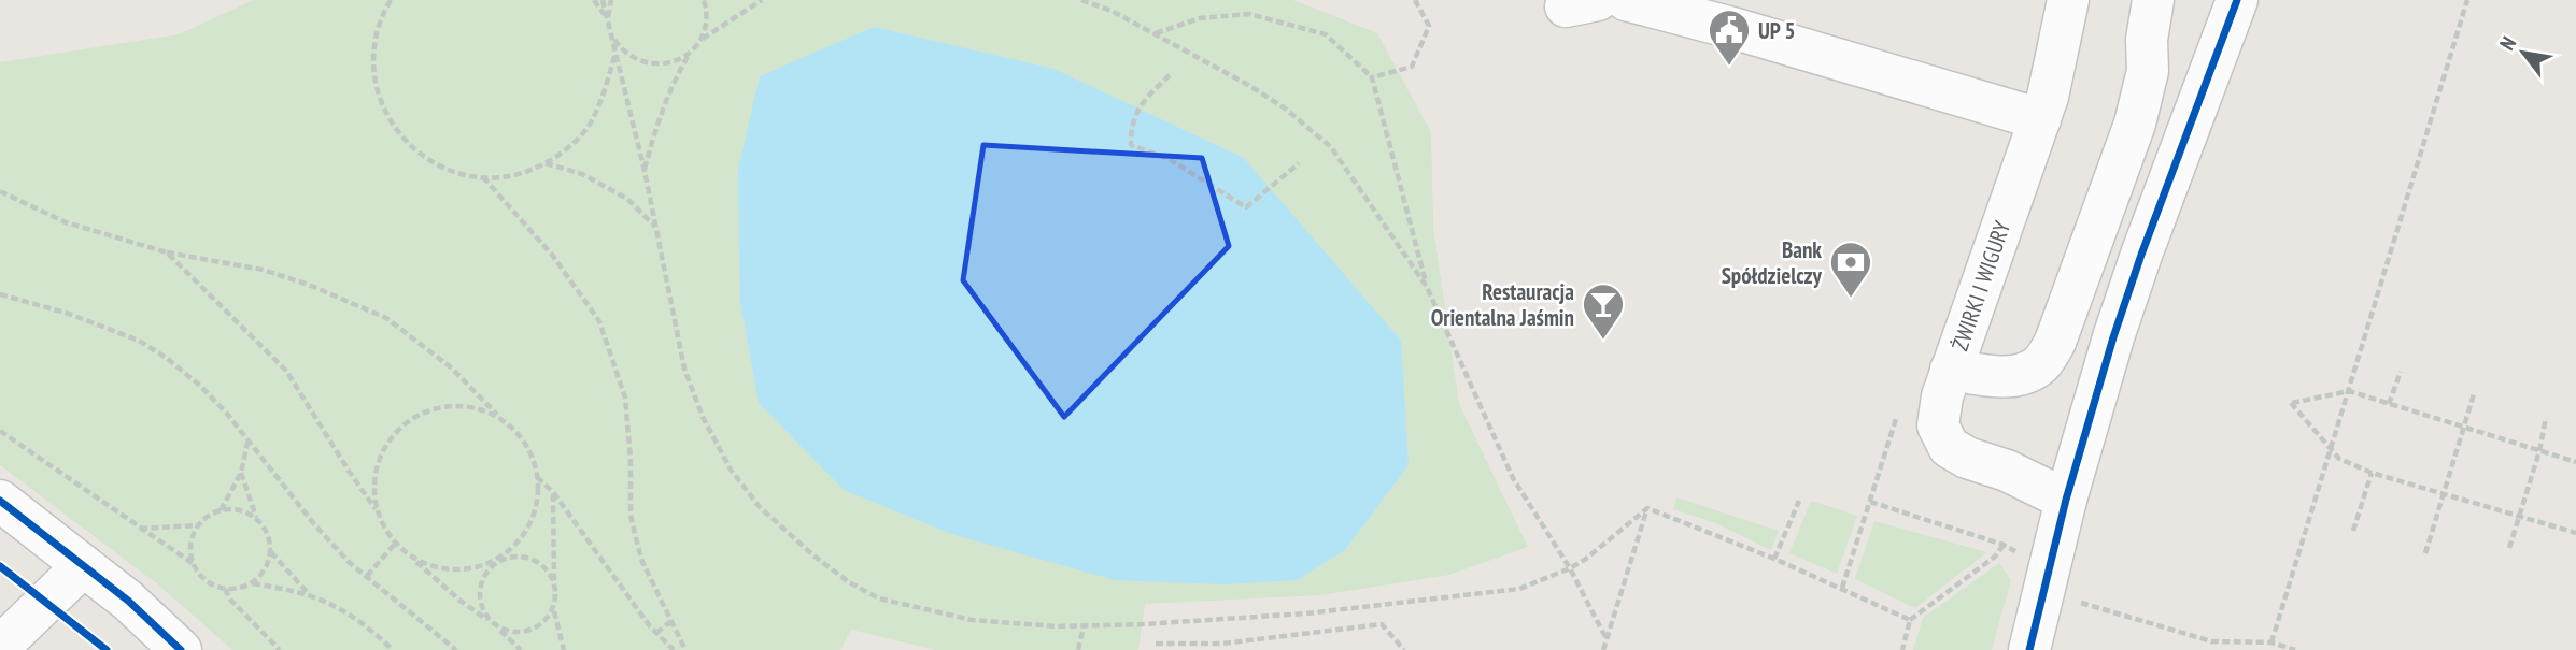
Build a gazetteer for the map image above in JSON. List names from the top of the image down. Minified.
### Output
{"streets":{"street":["ŻWIRKI I WIGURY"]},"places":{"public building":["UP 5"],"bank":["Bank Spółdzielczy"],"bar":["Restauracja Orientalna Jaśmin"]},"north":"top left"}
